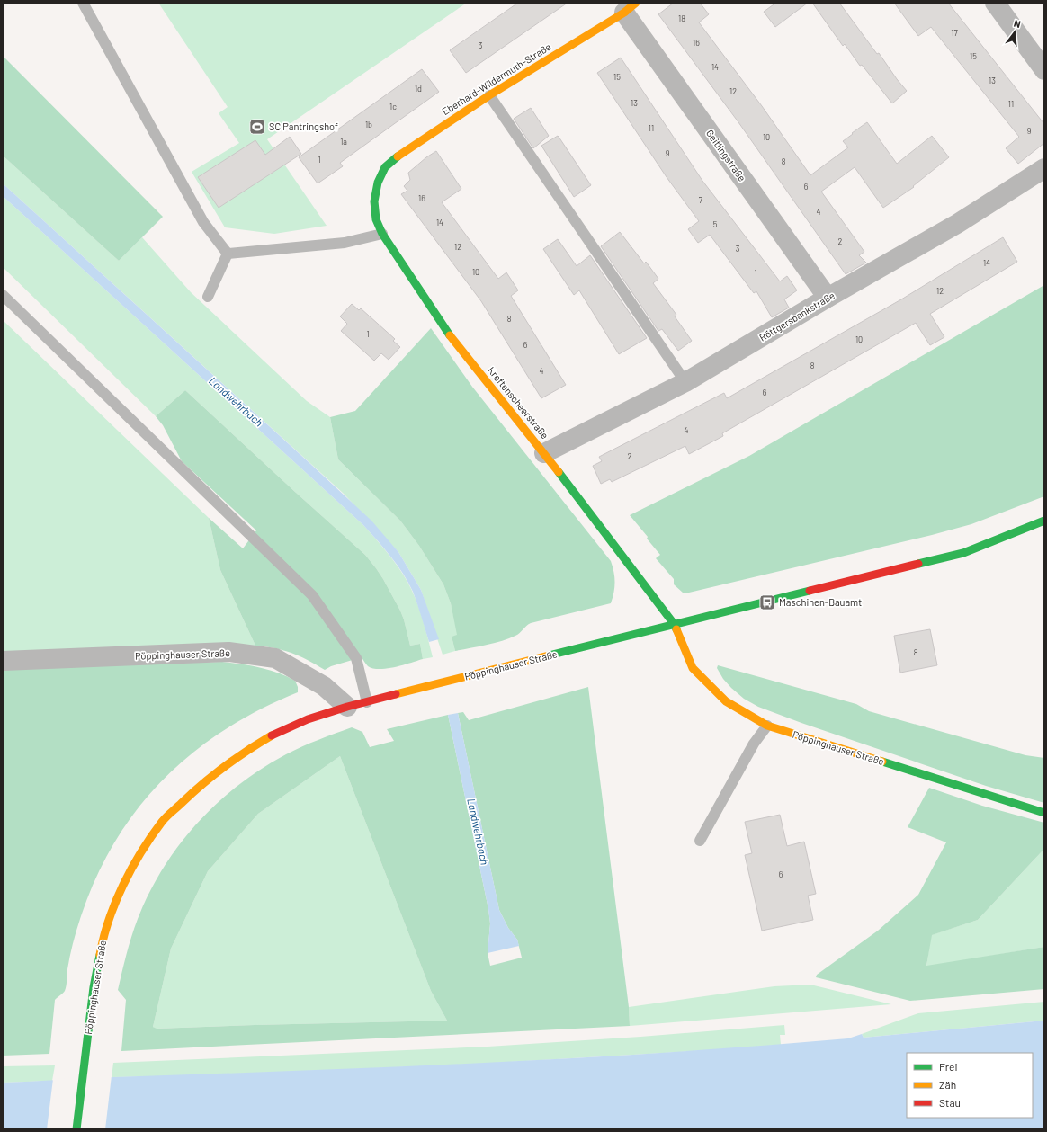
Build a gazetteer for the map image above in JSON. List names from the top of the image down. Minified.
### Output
{"streets":{"street":["Eberhard-Wildermuth-Straße","Geitlingstraße","Röttgersbankstraße","Kreftenscheerstraße","Pöppinghauser Straße"]},"crossings":[["Eberhard-Wildermuth-Straße","Geitlingstraße"],["Eberhard-Wildermuth-Straße","Kreftenscheerstraße"],["Geitlingstraße","Röttgersbankstraße"],["Röttgersbankstraße","Kreftenscheerstraße"],["Kreftenscheerstraße","Pöppinghauser Straße"]],"water":["Landwehrbach"],"places":{"sports":["SC Pantringshof"],"bus stop":["Maschinen-Bauamt"]},"house_numbers":["18","17","16","3","15","14","15","13","1d","12","13","11","1c","1b","11","9","10","1a","9","1","8","6","16","7","4","14","5","2","12","3","14","10","1","12","8","1","10","6","8","4","6","4","2","8","6"],"legend":["Frei","Zäh","Stau"],"north":"top"}
